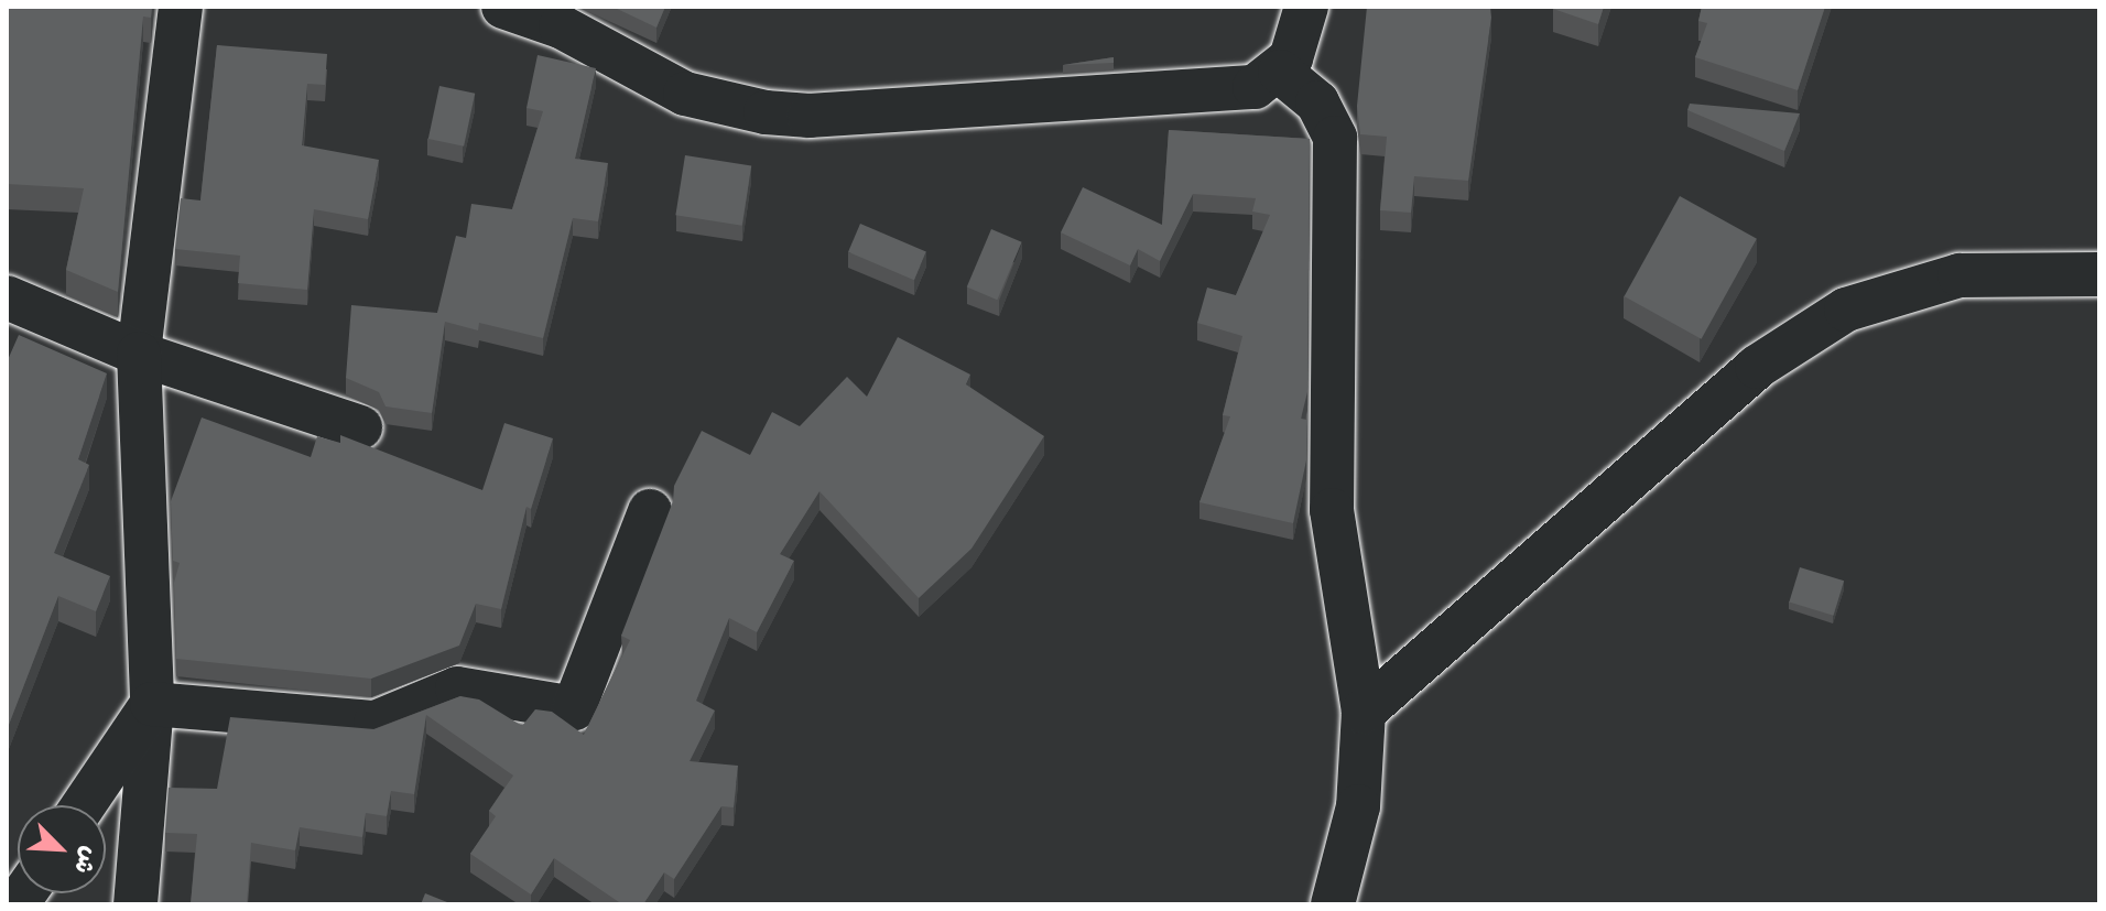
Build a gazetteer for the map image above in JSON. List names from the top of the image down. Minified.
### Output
{"north":"bottom right"}
